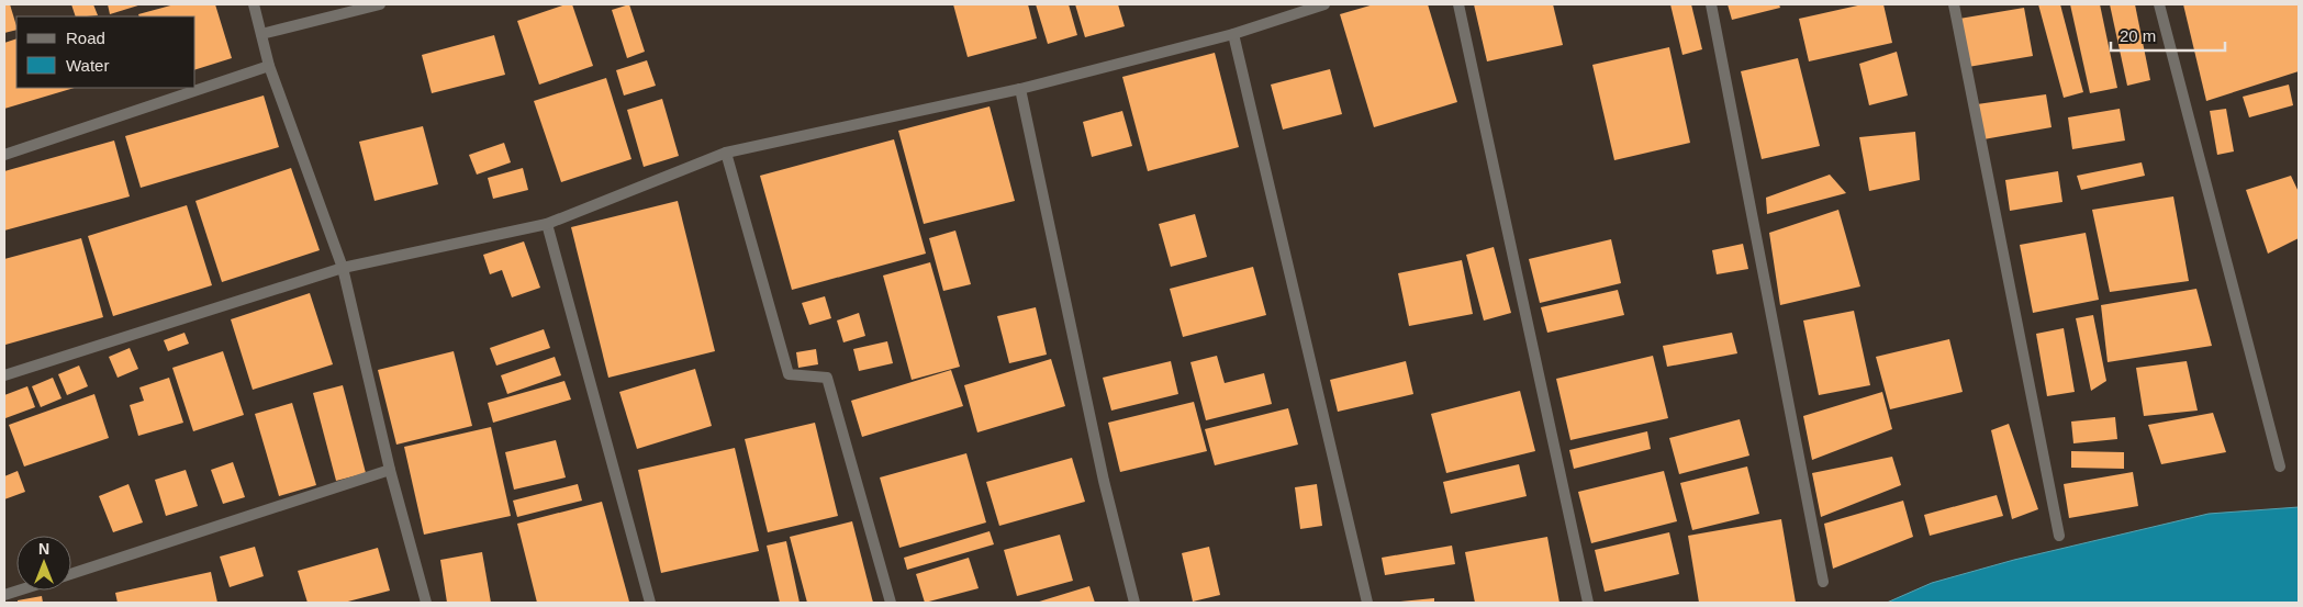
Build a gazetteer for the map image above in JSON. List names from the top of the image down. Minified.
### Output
{"legend":["Road","Water"],"scale_bar":"20 m","north":"top"}
